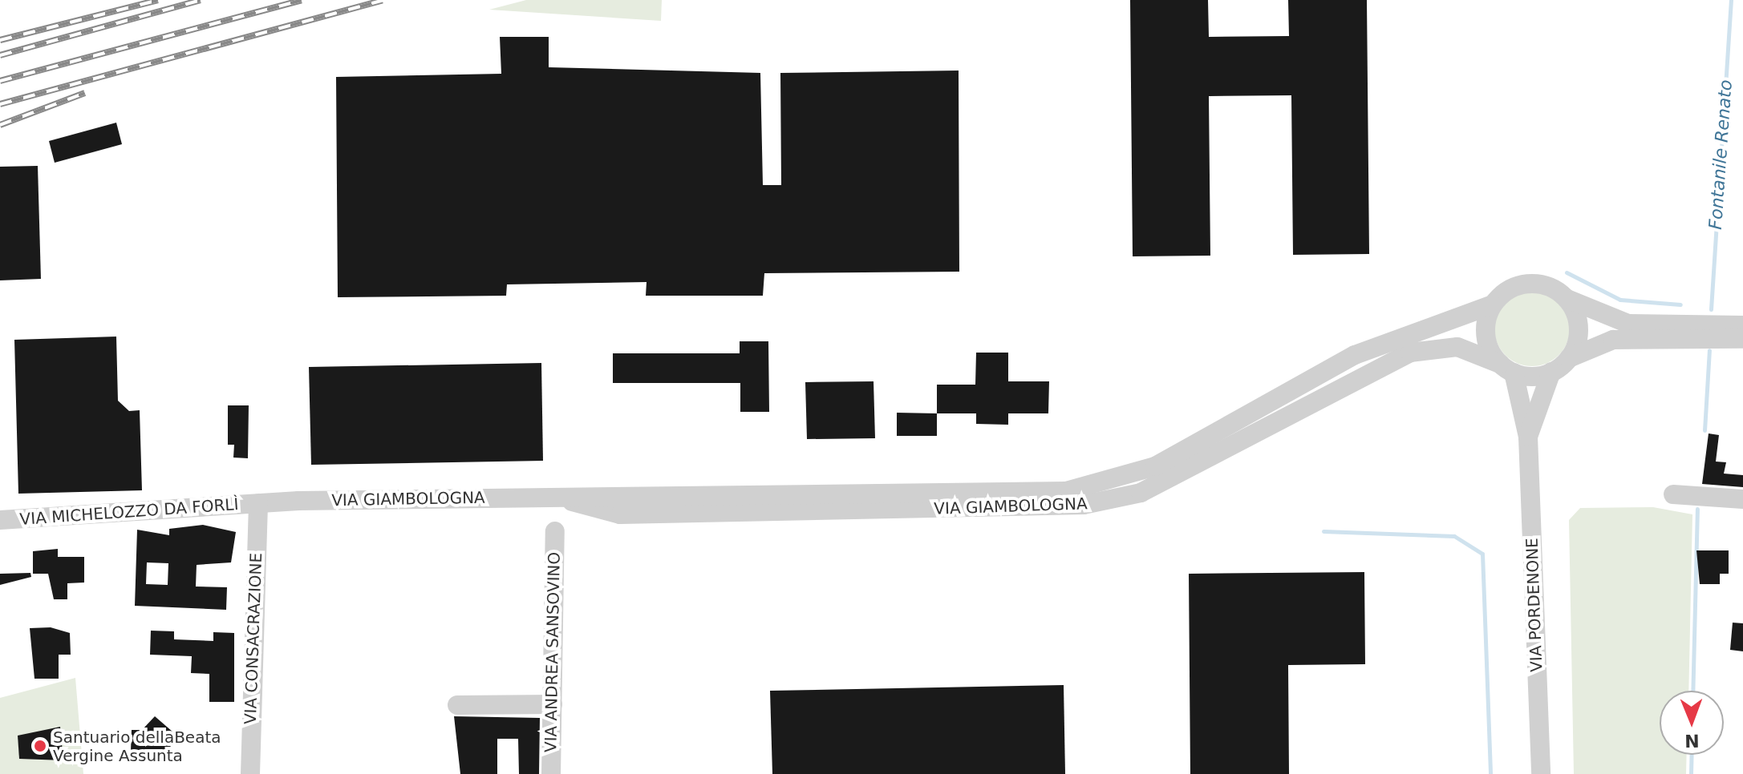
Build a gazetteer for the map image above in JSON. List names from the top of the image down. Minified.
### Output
{"streets":{"street":["VIA GIAMBOLOGNA","VIA MICHELOZZO DA FORLÌ","VIA PORDENONE","VIA CONSACRAZIONE","VIA ANDREA SANSOVINO"]},"crossings":[["VIA GIAMBOLOGNA","VIA MICHELOZZO DA FORLÌ"],["VIA GIAMBOLOGNA","VIA PORDENONE"],["VIA GIAMBOLOGNA","VIA CONSACRAZIONE"],["VIA MICHELOZZO DA FORLÌ","VIA CONSACRAZIONE"]],"water":["Fontanile Renato"],"places":["Santuario dellaBeata Vergine Assunta"],"north":"bottom"}
